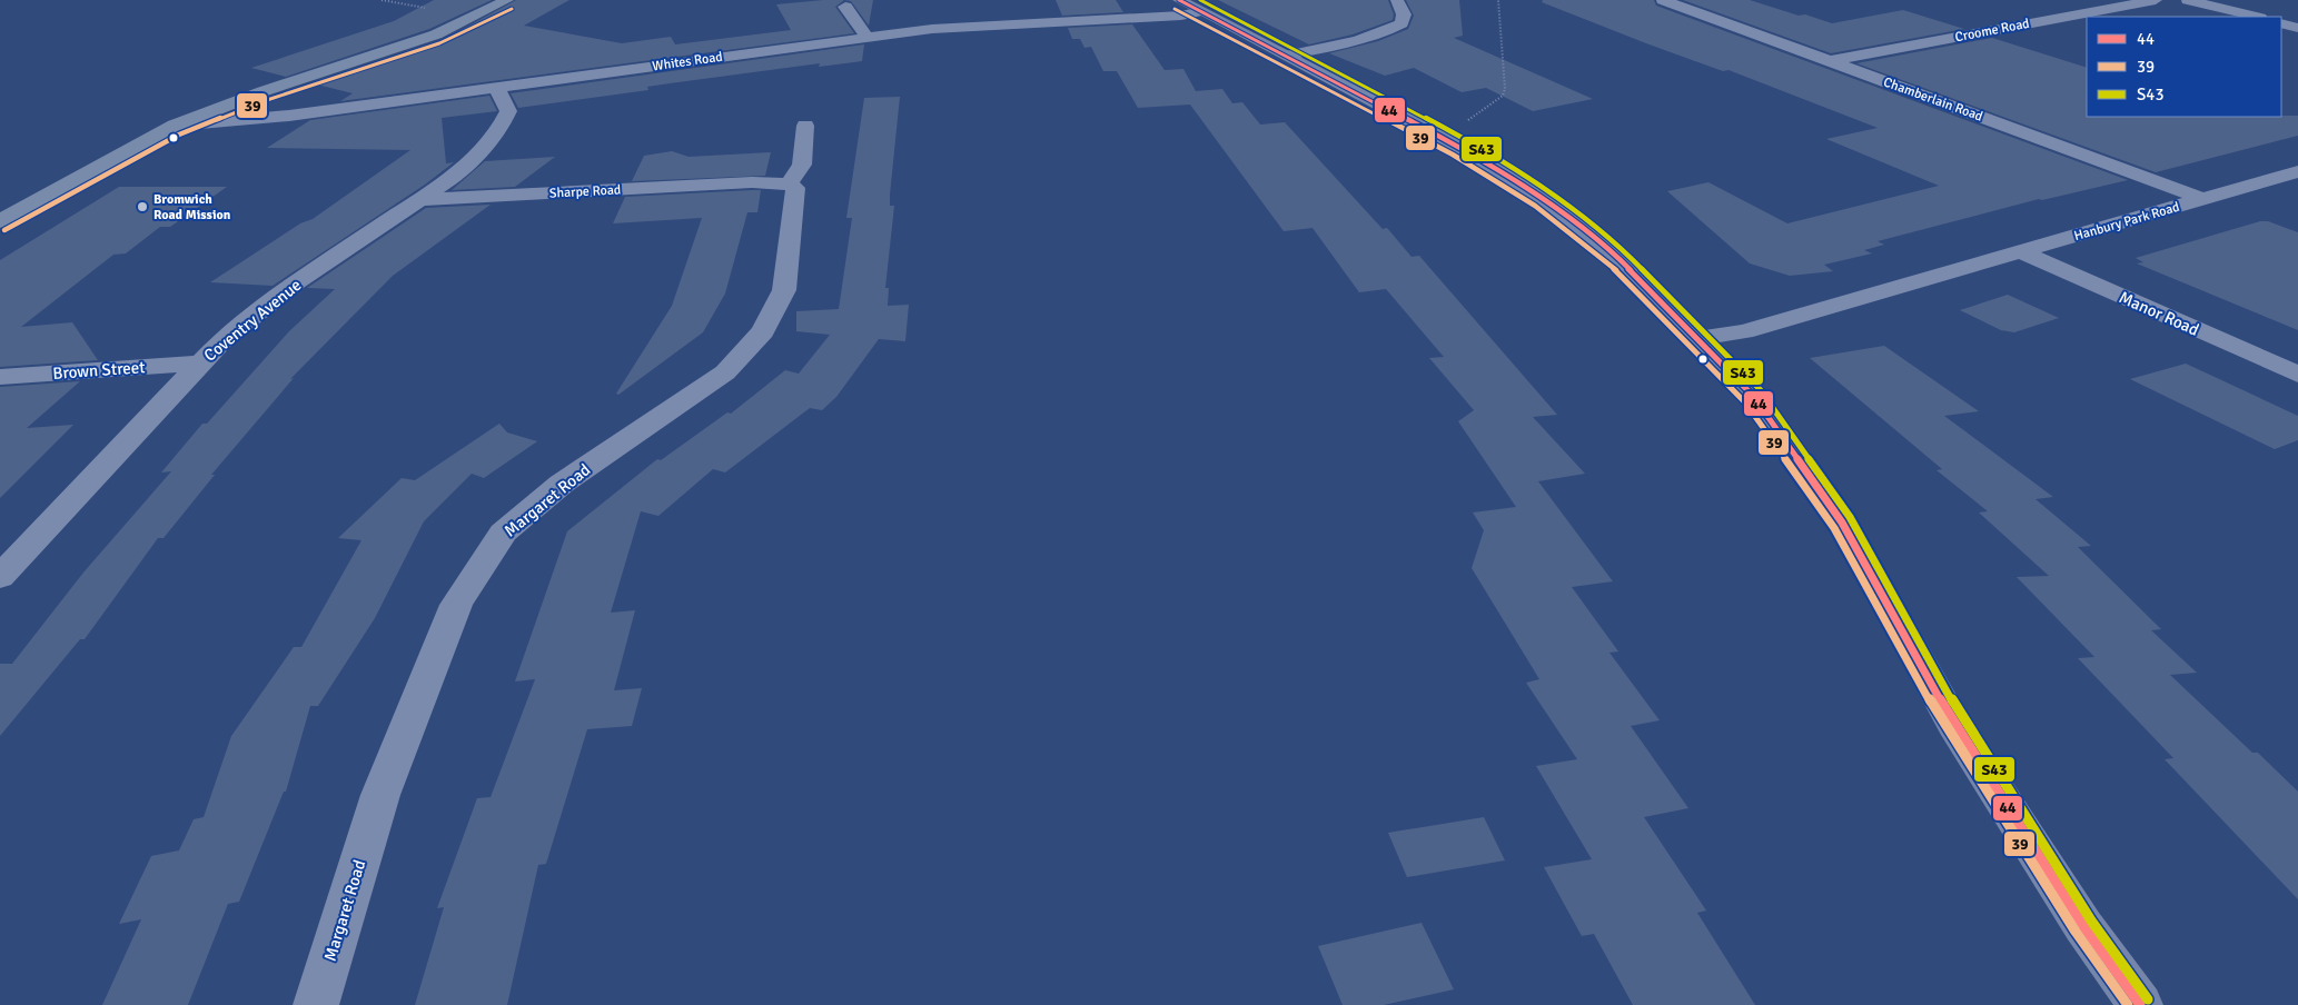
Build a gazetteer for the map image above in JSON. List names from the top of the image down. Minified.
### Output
{"streets":{"street":["Croome Road","Whites Road","Chamberlain Road","Sharpe Road","Hanbury Park Road","Manor Road","Coventry Avenue","Brown Street","Margaret Road"]},"crossings":[["Croome Road","Chamberlain Road"],["Whites Road","Coventry Avenue"],["Chamberlain Road","Hanbury Park Road"],["Sharpe Road","Coventry Avenue"],["Sharpe Road","Margaret Road"],["Hanbury Park Road","Manor Road"],["Coventry Avenue","Brown Street"]],"places":["Bromwich Road Mission"],"lines":["transit line 44","transit line S43","transit line 39"],"legend":["44","39","S43"]}
